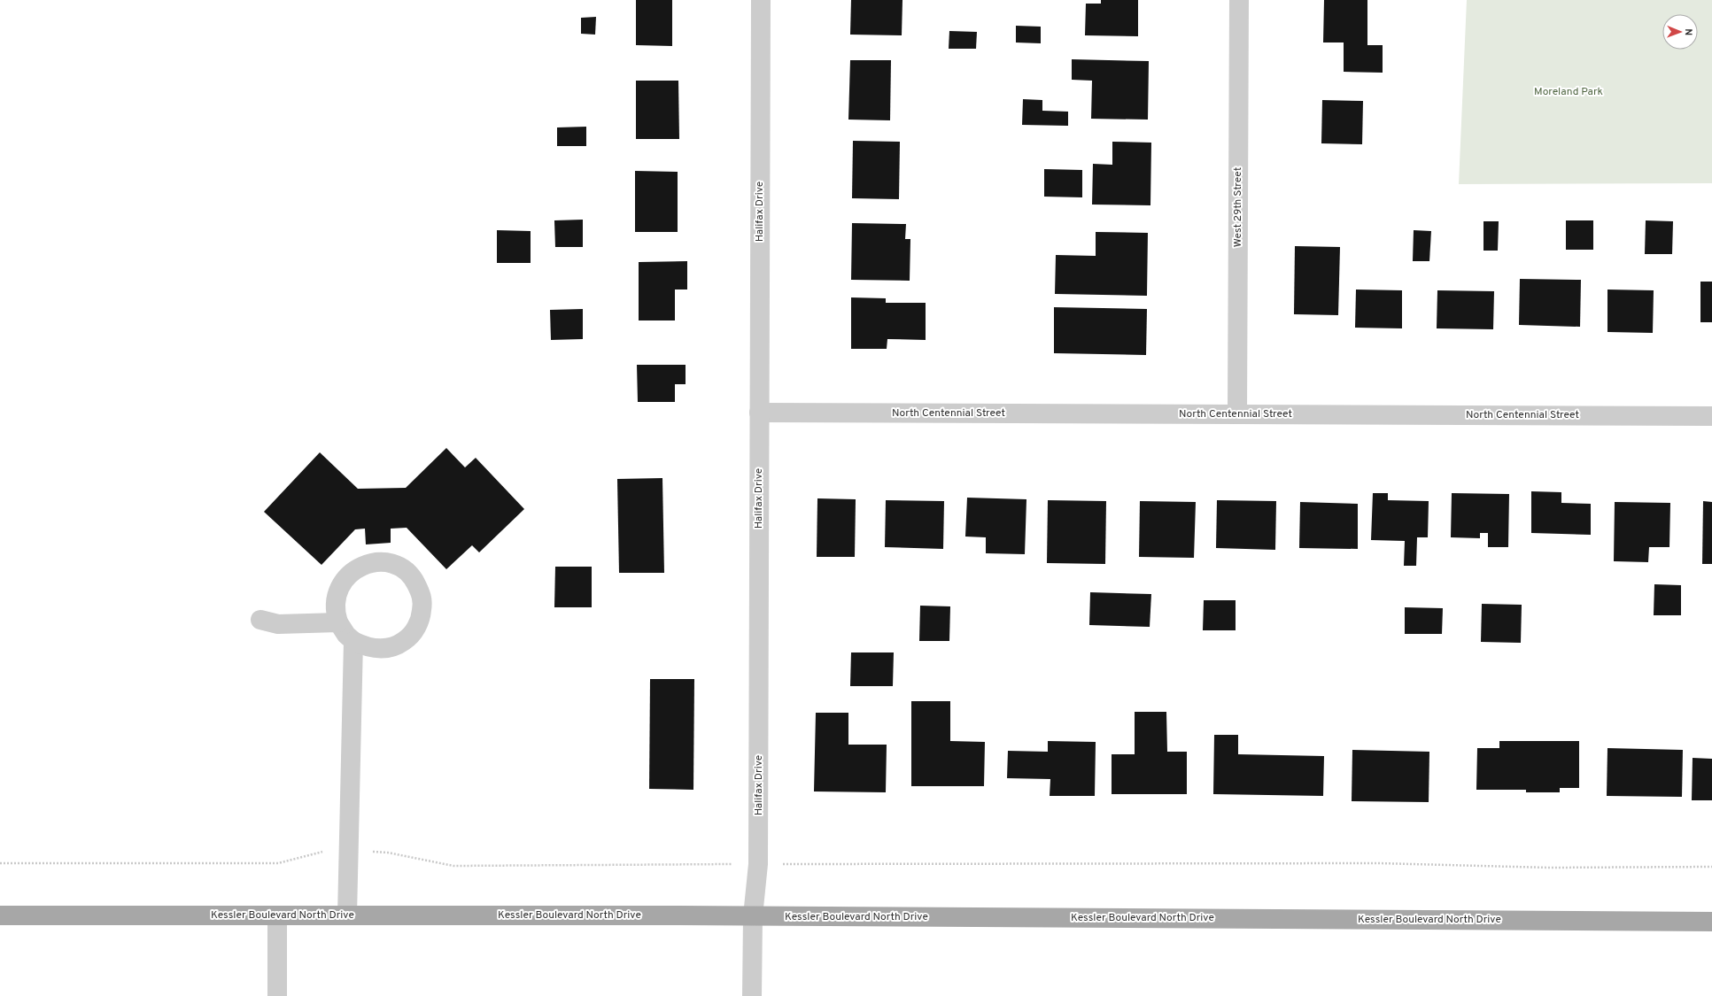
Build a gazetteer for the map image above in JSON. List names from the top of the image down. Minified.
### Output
{"streets":{"main road":["Kessler Boulevard North Drive"],"street":["West 29th Street","Halifax Drive","North Centennial Street"]},"crossings":[["West 29th Street","North Centennial Street"],["Halifax Drive","North Centennial Street"],["Halifax Drive","Kessler Boulevard North Drive"]],"parks":["Moreland Park"],"north":"right"}
